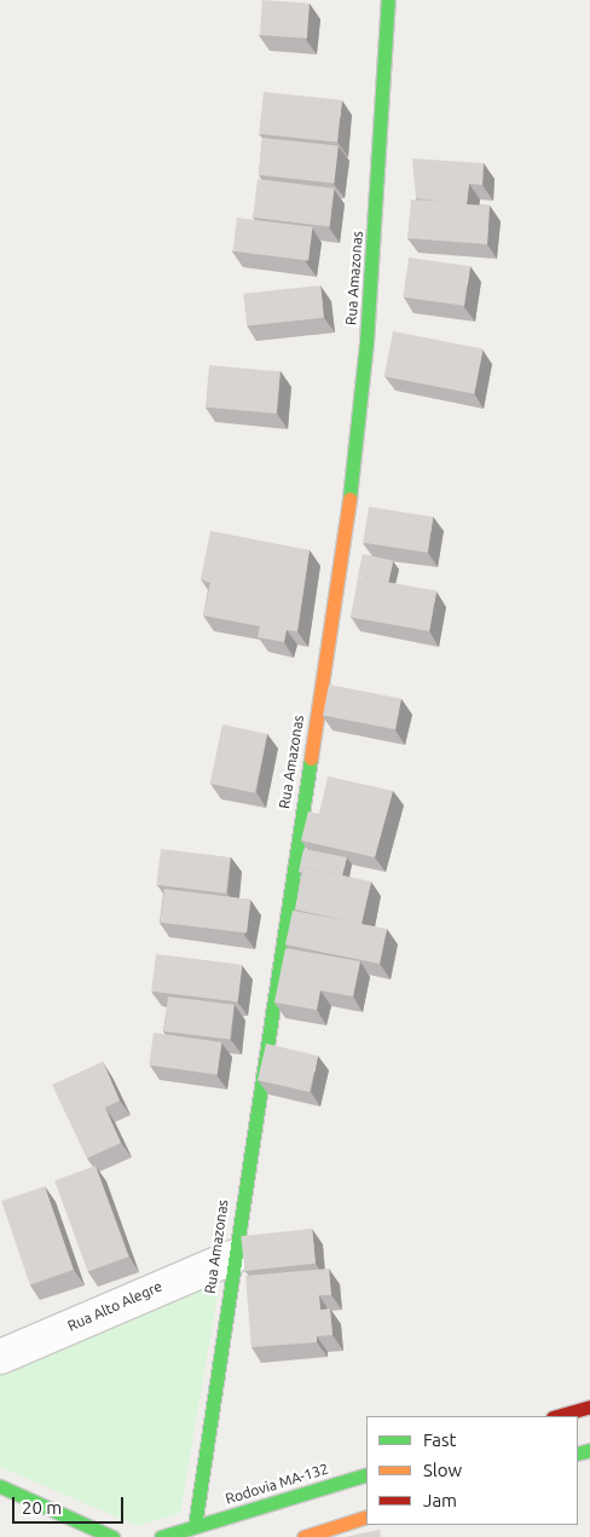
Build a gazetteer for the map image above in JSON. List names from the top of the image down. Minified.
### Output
{"streets":{"street":["Rua Amazonas","Rua Alto Alegre","Rodovia MA-132"]},"crossings":[["Rua Amazonas","Rua Alto Alegre"],["Rua Amazonas","Rodovia MA-132"]],"legend":["Fast","Slow","Jam"],"scale_bar":"20 m"}
